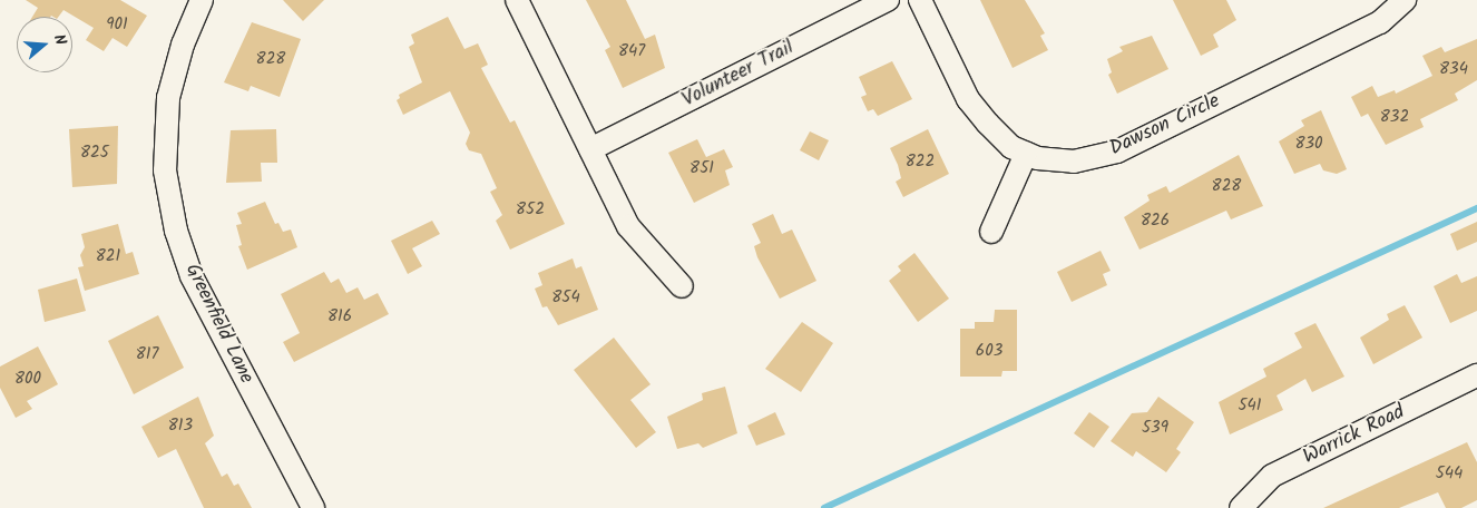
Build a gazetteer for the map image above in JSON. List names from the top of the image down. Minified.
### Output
{"streets":{"street":["Volunteer Trail","Dawson Circle","Greenfield Lane","Warrick Road"]},"house_numbers":["901","847","828","834","832","830","825","822","851","828","852","826","821","854","816","603","817","800","541","813","539","544"],"north":"right"}
